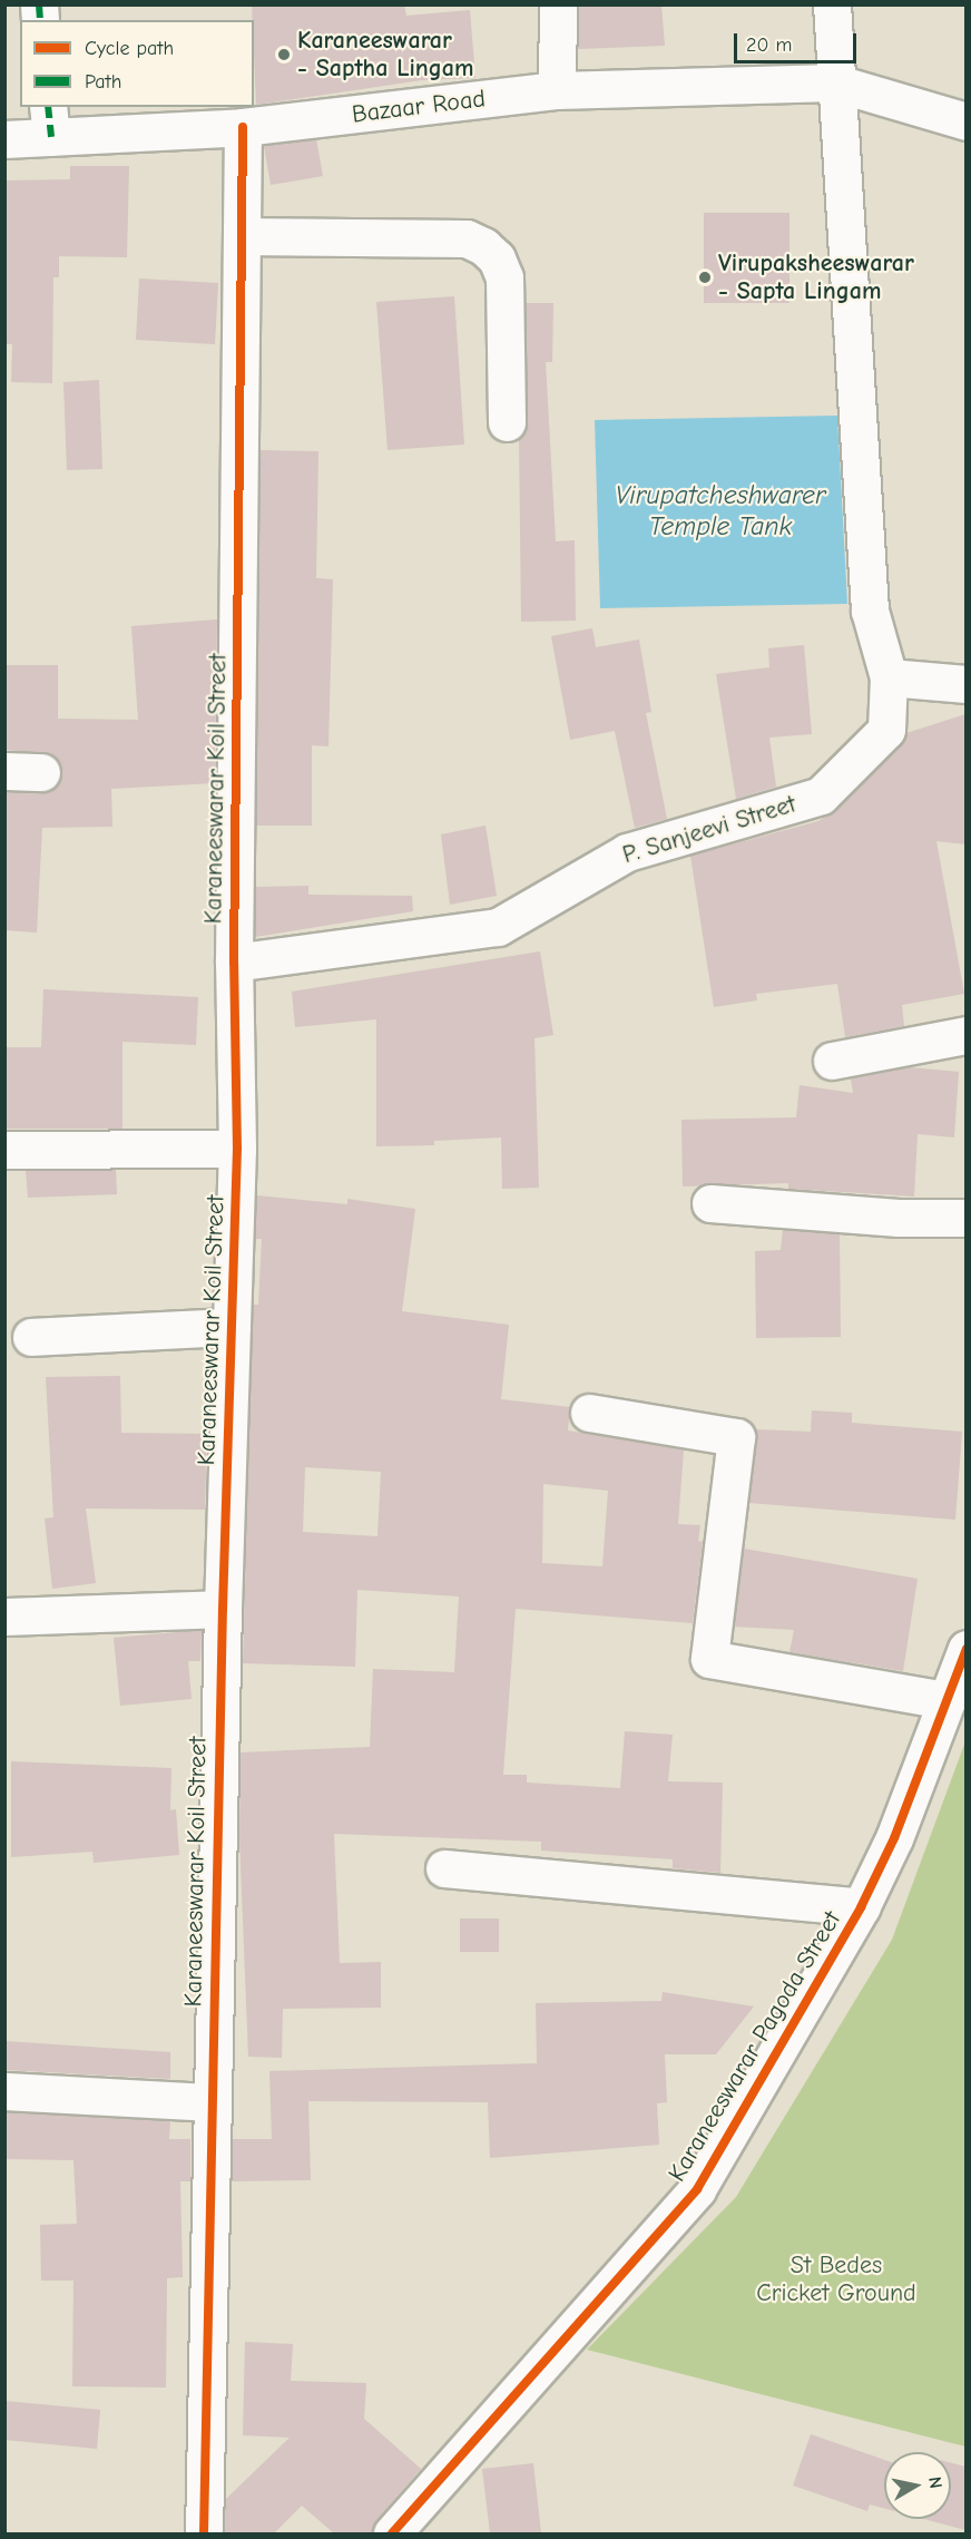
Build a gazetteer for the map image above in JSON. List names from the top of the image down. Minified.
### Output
{"streets":{"street":["Bazaar Road","Karaneeswarar Koil Street","P. Sanjeevi Street","Karaneeswarar Pagoda Street"]},"crossings":[["Bazaar Road","Karaneeswarar Koil Street"],["Bazaar Road","P. Sanjeevi Street"],["Karaneeswarar Koil Street","P. Sanjeevi Street"]],"water":["Virupatcheshwarer Temple Tank"],"parks":["St Bedes Cricket Ground"],"places":["Karaneeswarar - Saptha Lingam","Virupaksheeswarar - Sapta Lingam"],"legend":["Cycle path","Path"],"scale_bar":"20 m","north":"right"}
